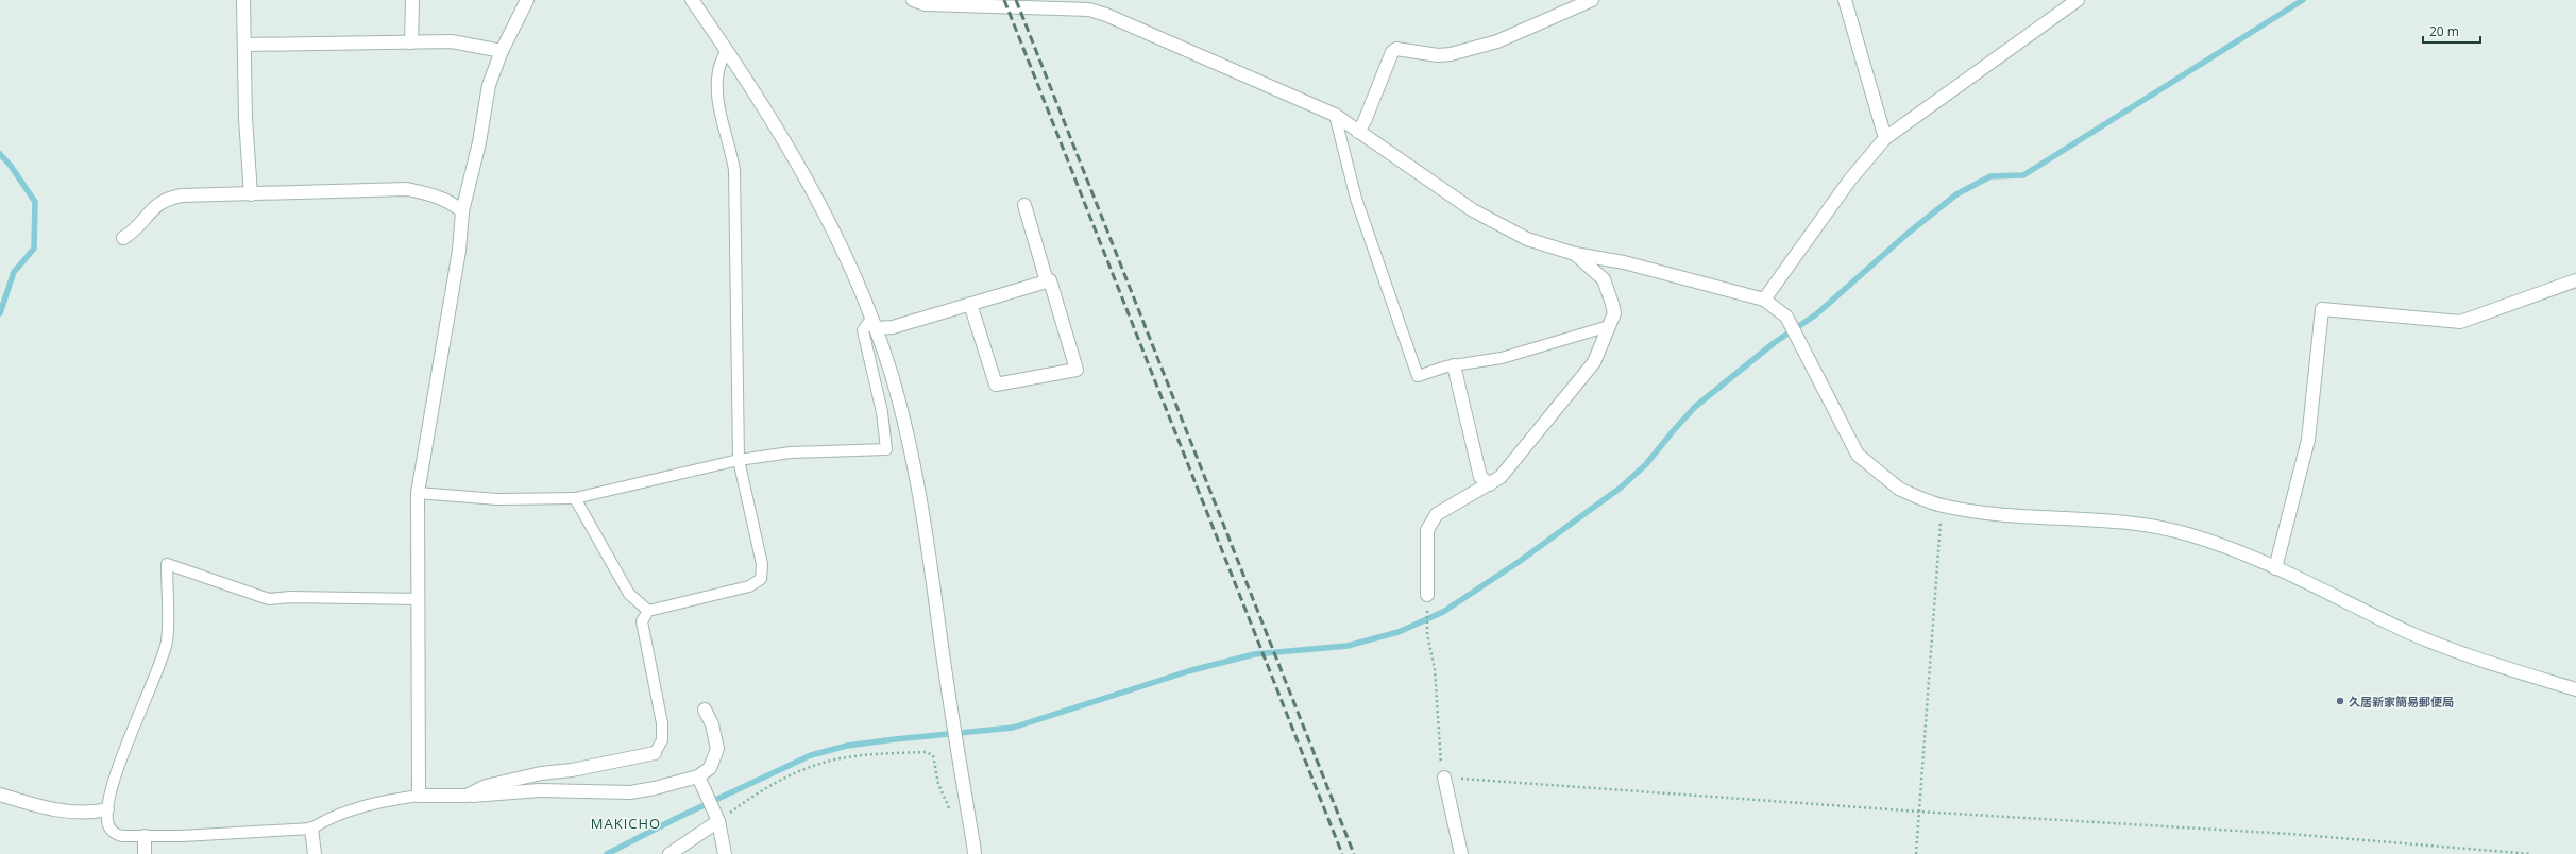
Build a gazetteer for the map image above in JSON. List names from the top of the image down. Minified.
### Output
{"districts":["MAKICHO"],"places":["久居新家簡易郵便局"],"scale_bar":"20 m"}
